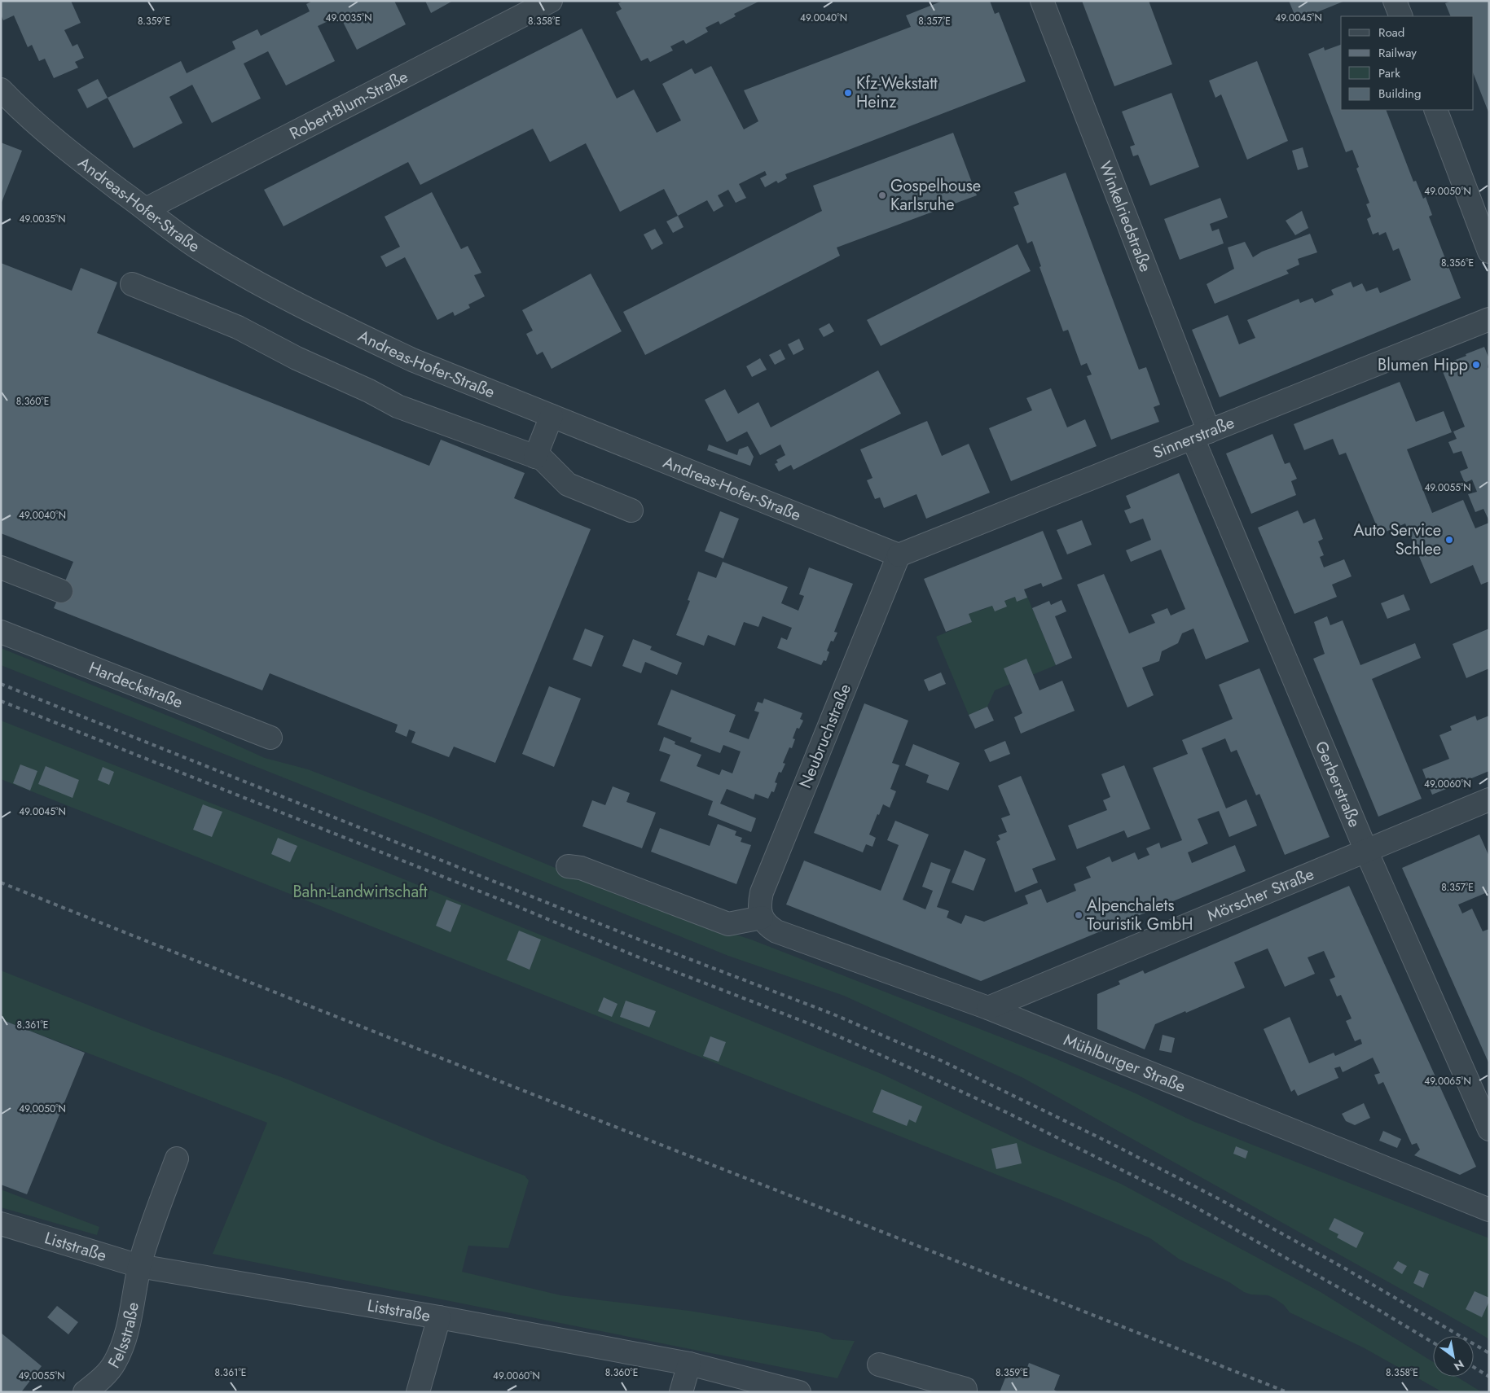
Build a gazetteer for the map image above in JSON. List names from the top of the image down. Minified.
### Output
{"streets":{"street":["Robert-Blum-Straße","Andreas-Hofer-Straße","Winkelriedstraße","Sinnerstraße","Hardeckstraße","Neubruchstraße","Gerberstraße","Mörscher Straße","Mühlburger Straße","Liststraße","Felsstraße"]},"crossings":[["Robert-Blum-Straße","Andreas-Hofer-Straße"],["Andreas-Hofer-Straße","Sinnerstraße"],["Andreas-Hofer-Straße","Neubruchstraße"],["Winkelriedstraße","Sinnerstraße"],["Winkelriedstraße","Gerberstraße"],["Sinnerstraße","Neubruchstraße"],["Sinnerstraße","Gerberstraße"],["Neubruchstraße","Mühlburger Straße"],["Gerberstraße","Mörscher Straße"],["Mörscher Straße","Mühlburger Straße"],["Liststraße","Felsstraße"]],"parks":["Bahn-Landwirtschaft"],"places":["Kfz-Wekstatt Heinz","Gospelhouse Karlsruhe","Blumen Hipp","Auto Service Schlee","Alpenchalets Touristik GmbH"],"legend":["Road","Railway","Park","Building"],"north":"bottom right","coordinates":["49.0040°N","49.0045°N","49.0035°N","8.357°E","8.359°E","8.358°E","49.0050°N","8.356°E","8.360°E","49.0055°N","49.0060°N","8.361°E","49.0065°N"]}
